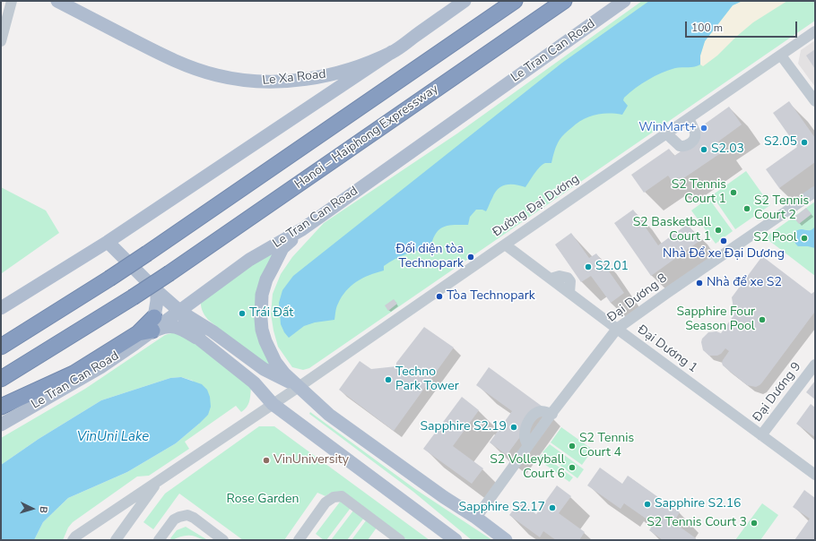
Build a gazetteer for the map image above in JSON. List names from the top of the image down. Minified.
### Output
{"streets":{"highway":["Hanoi – Haiphong Expressway"],"main road":["Le Tran Can Road","Le Xa Road"],"street":["Đường Đại Dương","Đại Dương 8","Đại Dương 1","Đại Dương 9"]},"crossings":[["Đường Đại Dương","Đại Dương 1"],["Đại Dương 8","Đại Dương 1"],["Đại Dương 1","Đại Dương 9"]],"water":["VinUni Lake"],"parks":["Rose Garden"],"places":["WinMart+","S2.05","S2.03","S2 Tennis Court 1","S2 Tennis Court 2","S2 Basketball Court 1","S2 Pool","Nhà Để xe Đại Dương","Đối diện tòa Technopark","S2.01","Nhà để xe S2","Tòa Technopark","Trái Đất","Sapphire Four Season Pool","Techno Park Tower","Sapphire S2.19","S2 Tennis Court 4","VinUniversity","S2 Volleyball Court 6","Sapphire S2.16","Sapphire S2.17","S2 Tennis Court 3"],"scale_bar":"100 m","north":"right"}
